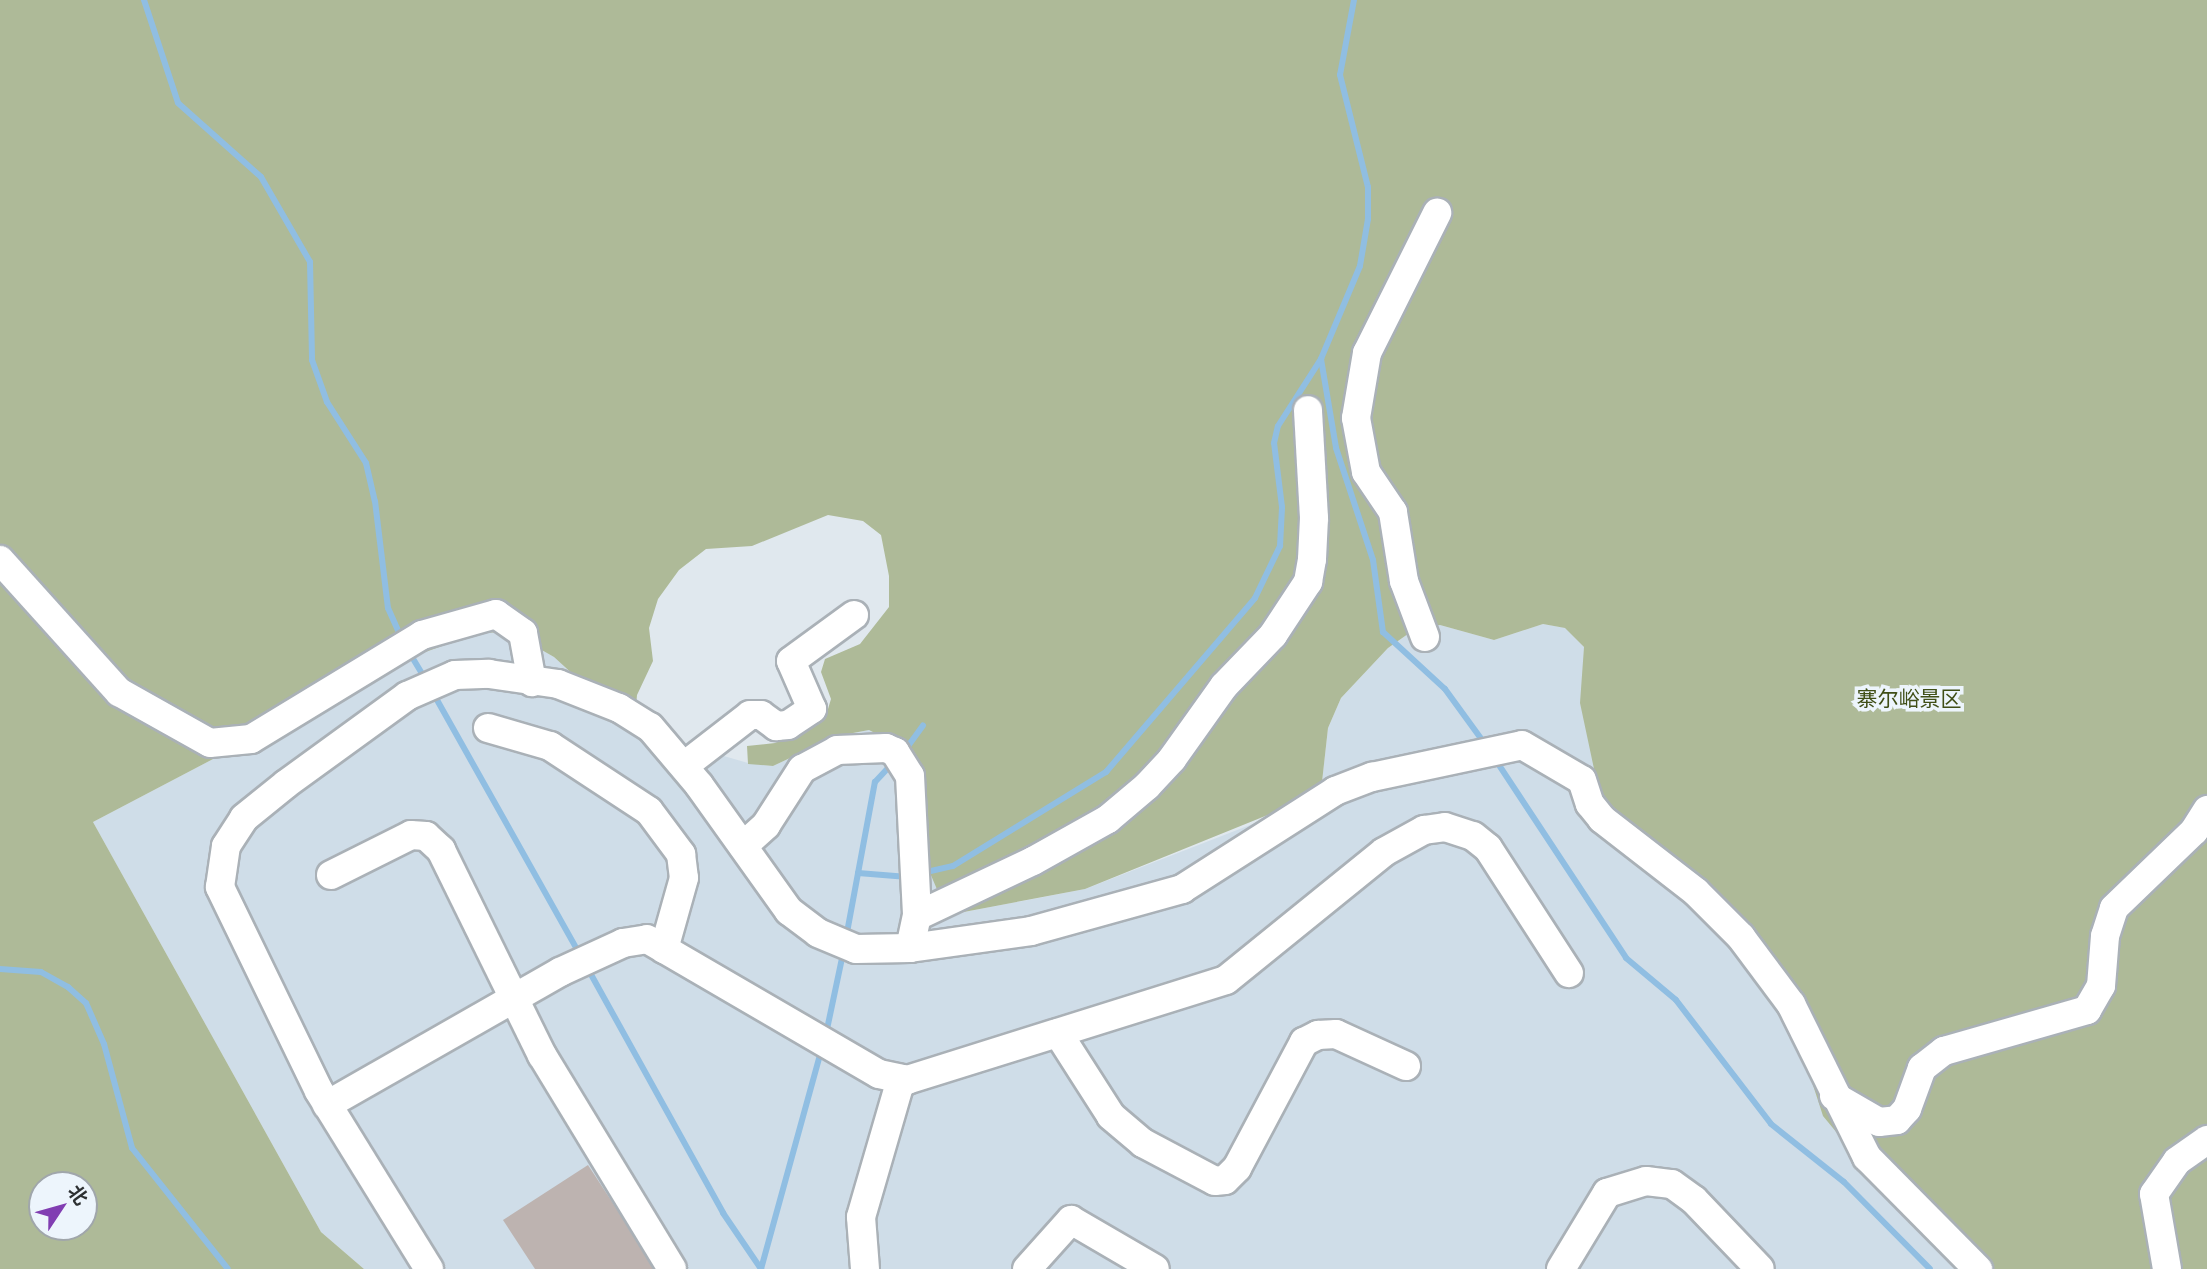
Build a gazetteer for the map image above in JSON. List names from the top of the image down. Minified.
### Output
{"parks":["寨尔峪景区"],"north":"top right"}
